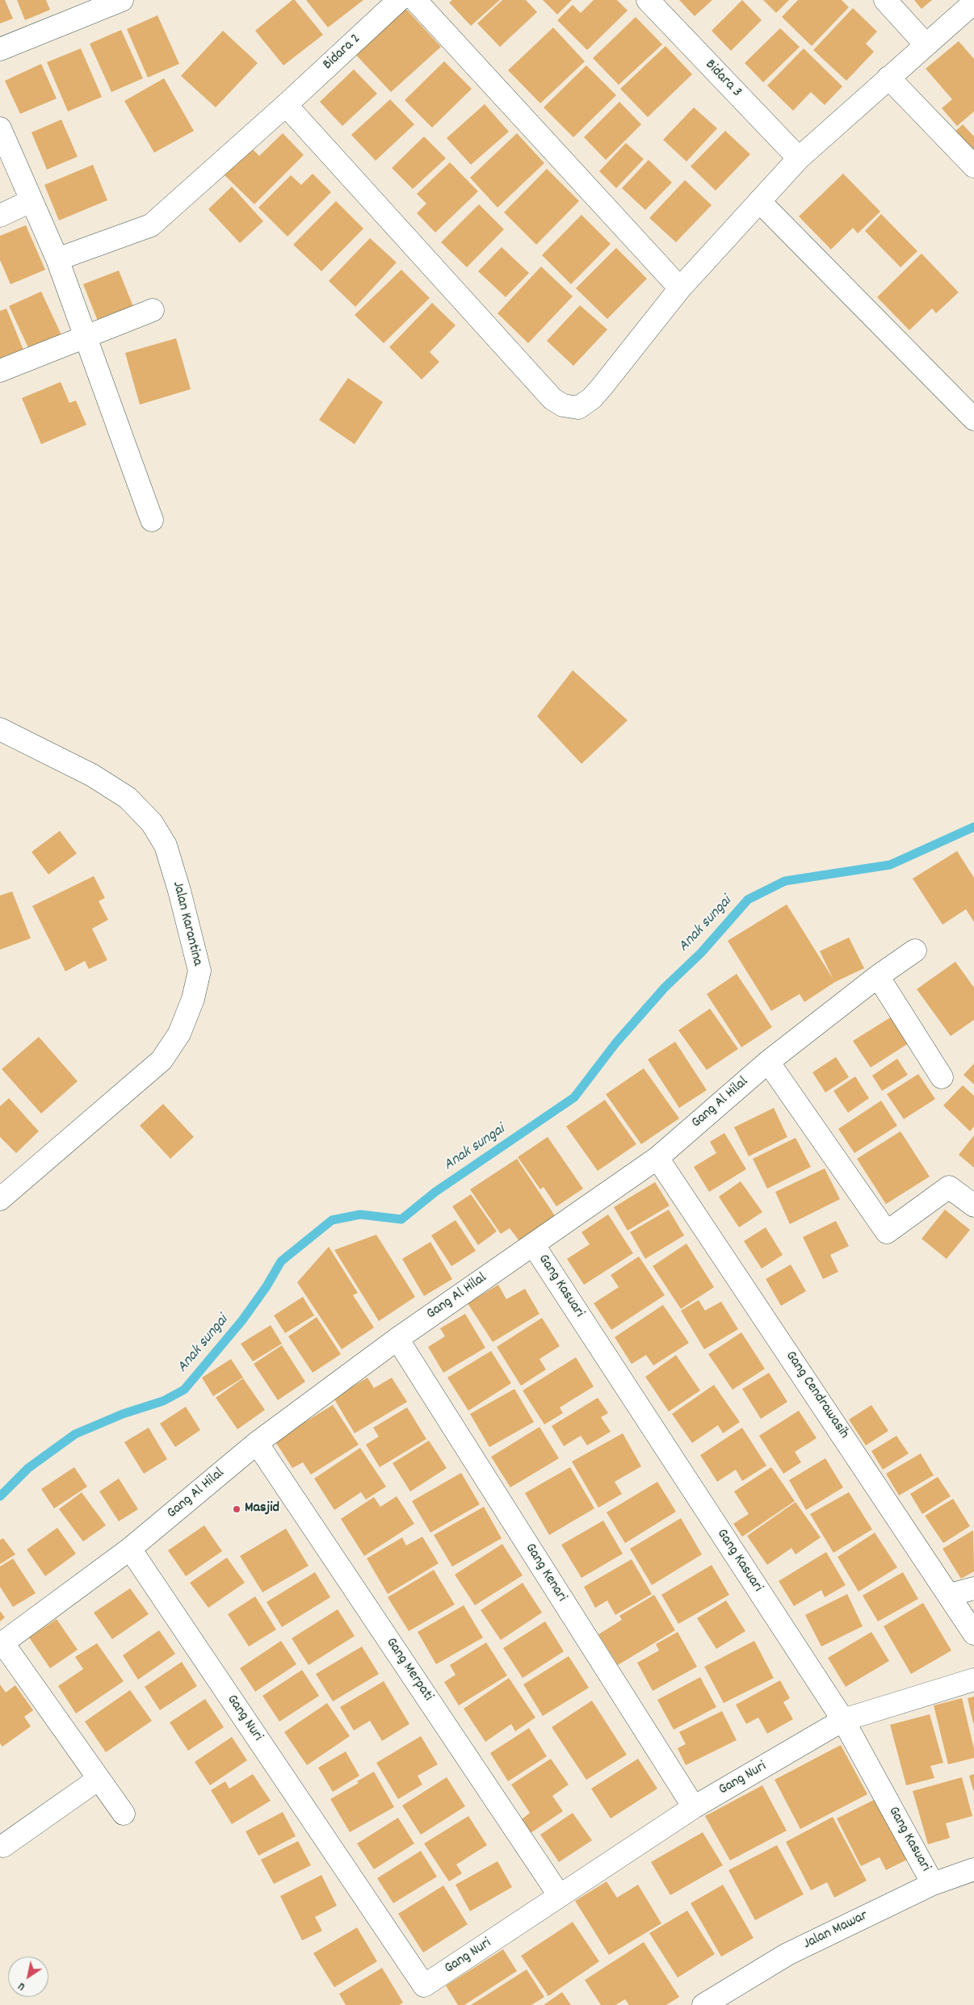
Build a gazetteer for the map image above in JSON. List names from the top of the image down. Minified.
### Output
{"streets":{"street":["Bidara 2","Bidara 3","Jalan Karantina","Gang Al Hilal","Gang Kasuari","Gang Cendrawasih","Gang Kenari","Gang Merpati","Gang Nuri","Jalan Mawar"]},"crossings":[["Gang Al Hilal","Gang Kasuari"],["Gang Al Hilal","Gang Cendrawasih"],["Gang Al Hilal","Gang Kenari"],["Gang Al Hilal","Gang Merpati"],["Gang Al Hilal","Gang Nuri"],["Gang Kasuari","Gang Nuri"],["Gang Kasuari","Jalan Mawar"],["Gang Kenari","Gang Nuri"],["Gang Merpati","Gang Nuri"]],"water":["Anak sungai"],"places":["Masjid"],"north":"bottom left"}
